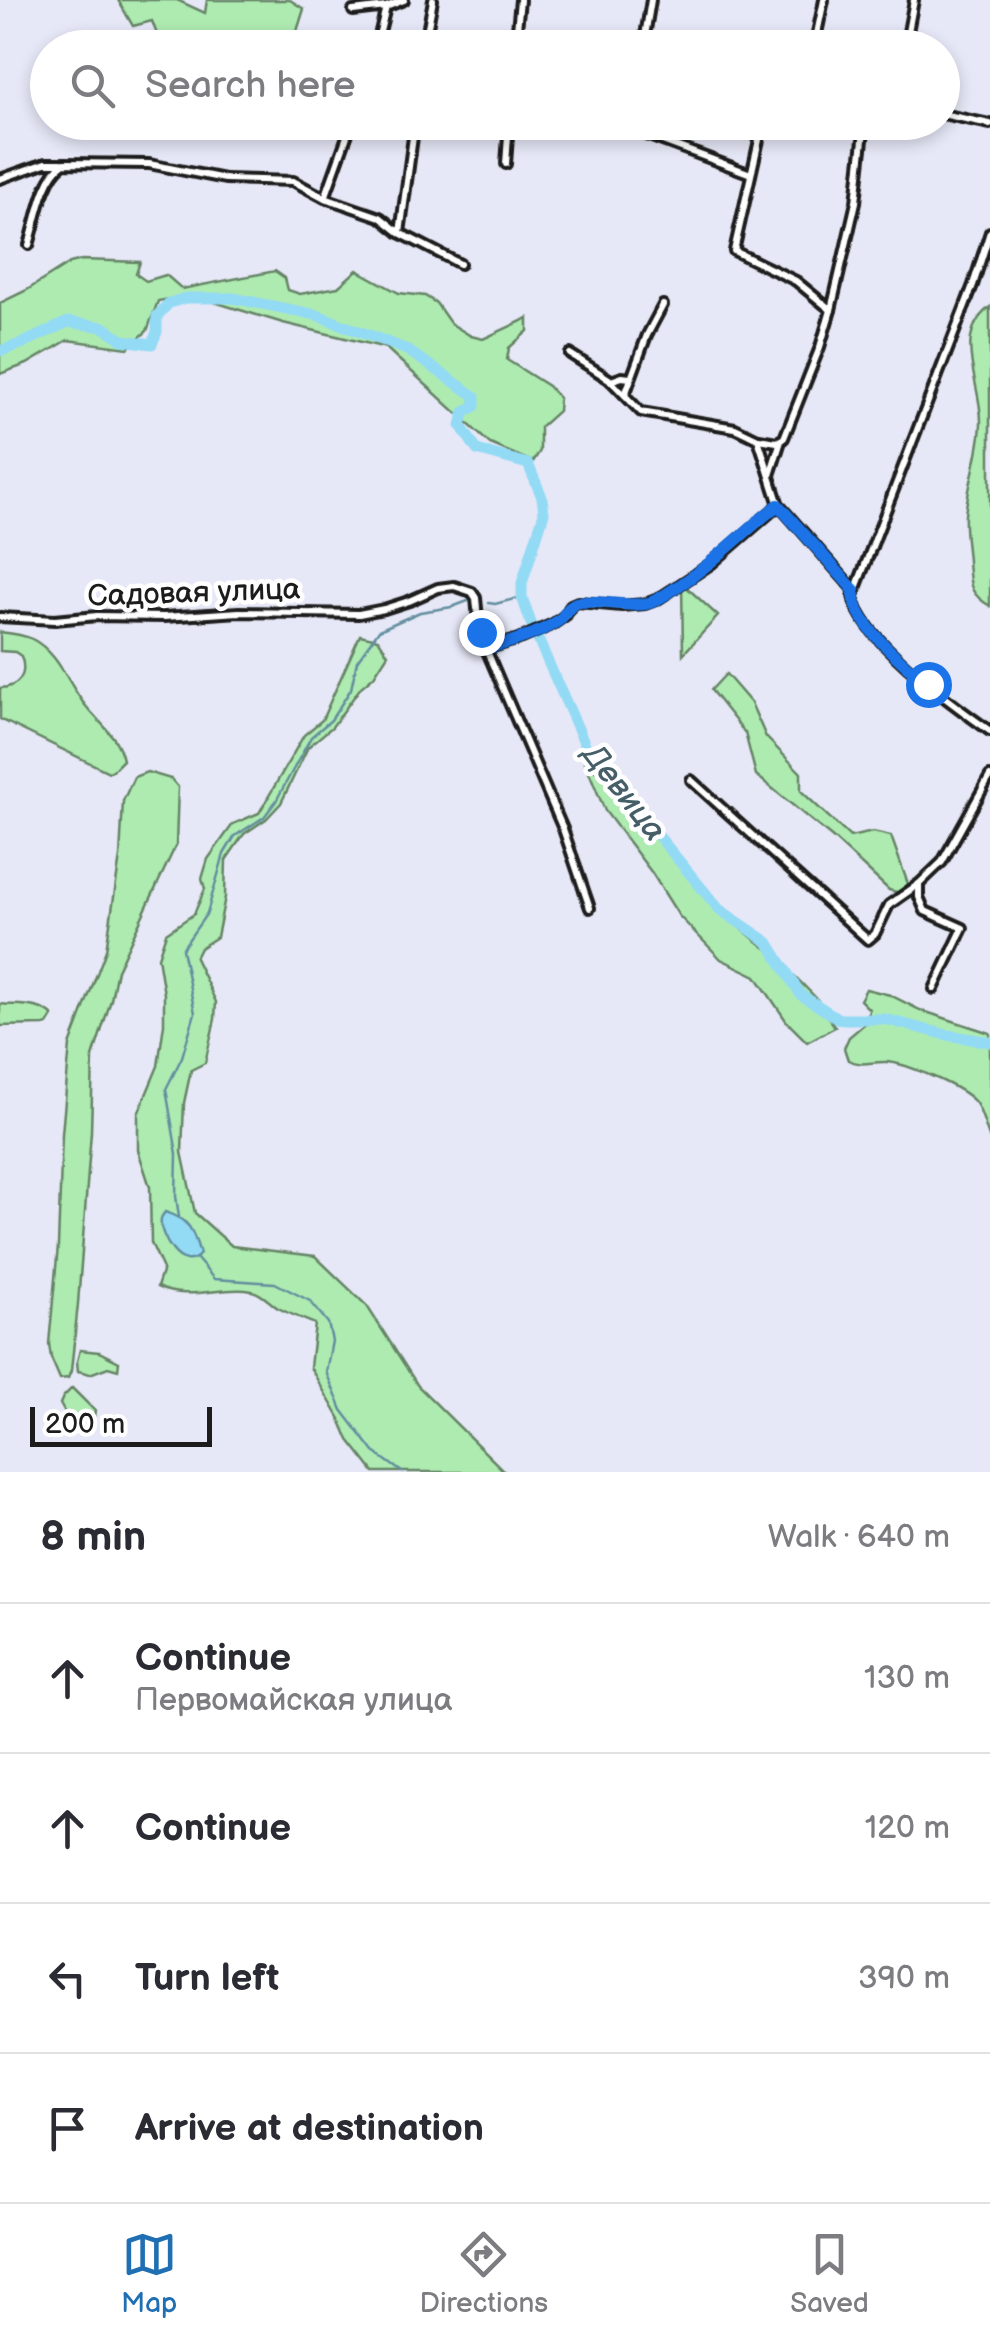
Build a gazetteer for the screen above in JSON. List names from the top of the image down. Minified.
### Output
{"streets":{"street":["Садовая улица"]},"water":["Девица"],"scale_bar":"200 m","page":{"search":"Search here","scale":"200 m","heading":["8 min","Walk · 640 m"],"list":[["Continue","Первомайская улица","130 m"],["Continue","120 m"],["Turn left","390 m"],"Arrive at destination"],"nav":["Map","Directions","Saved"]}}
